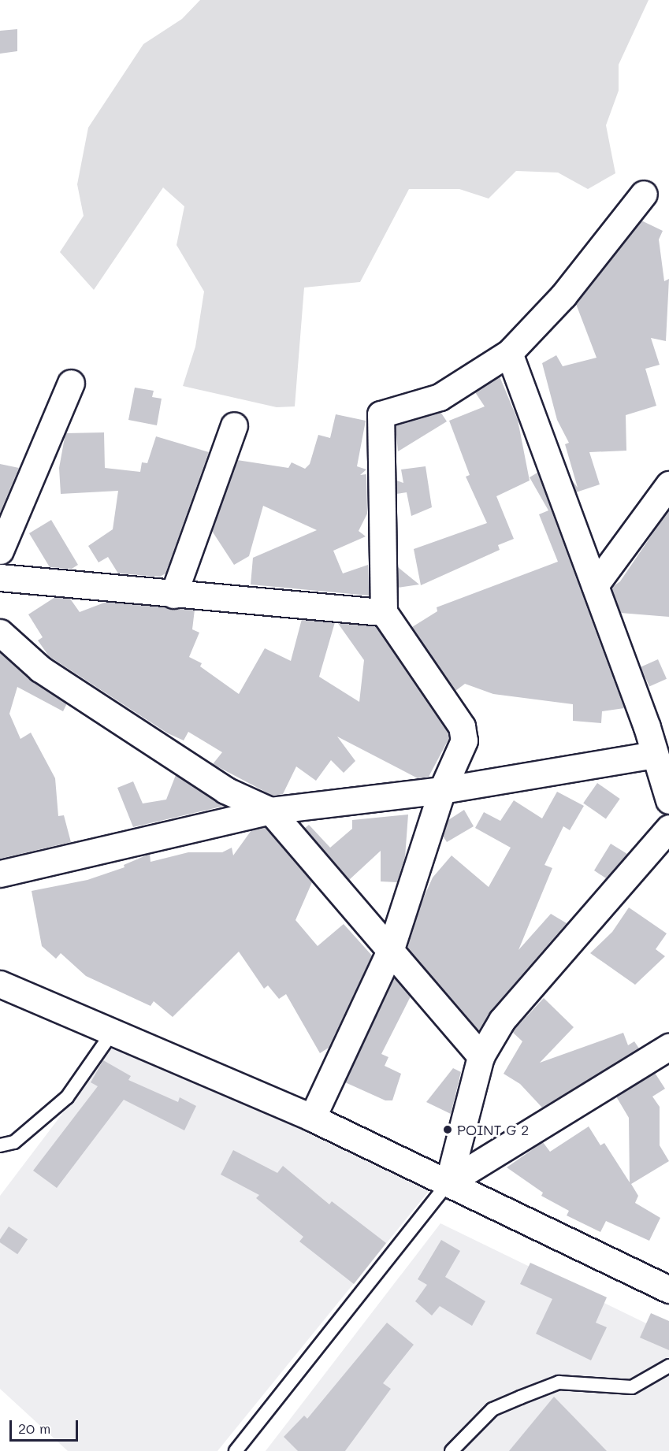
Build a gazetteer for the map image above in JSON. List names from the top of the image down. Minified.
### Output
{"places":["POINT G 2"],"scale_bar":"20 m"}
